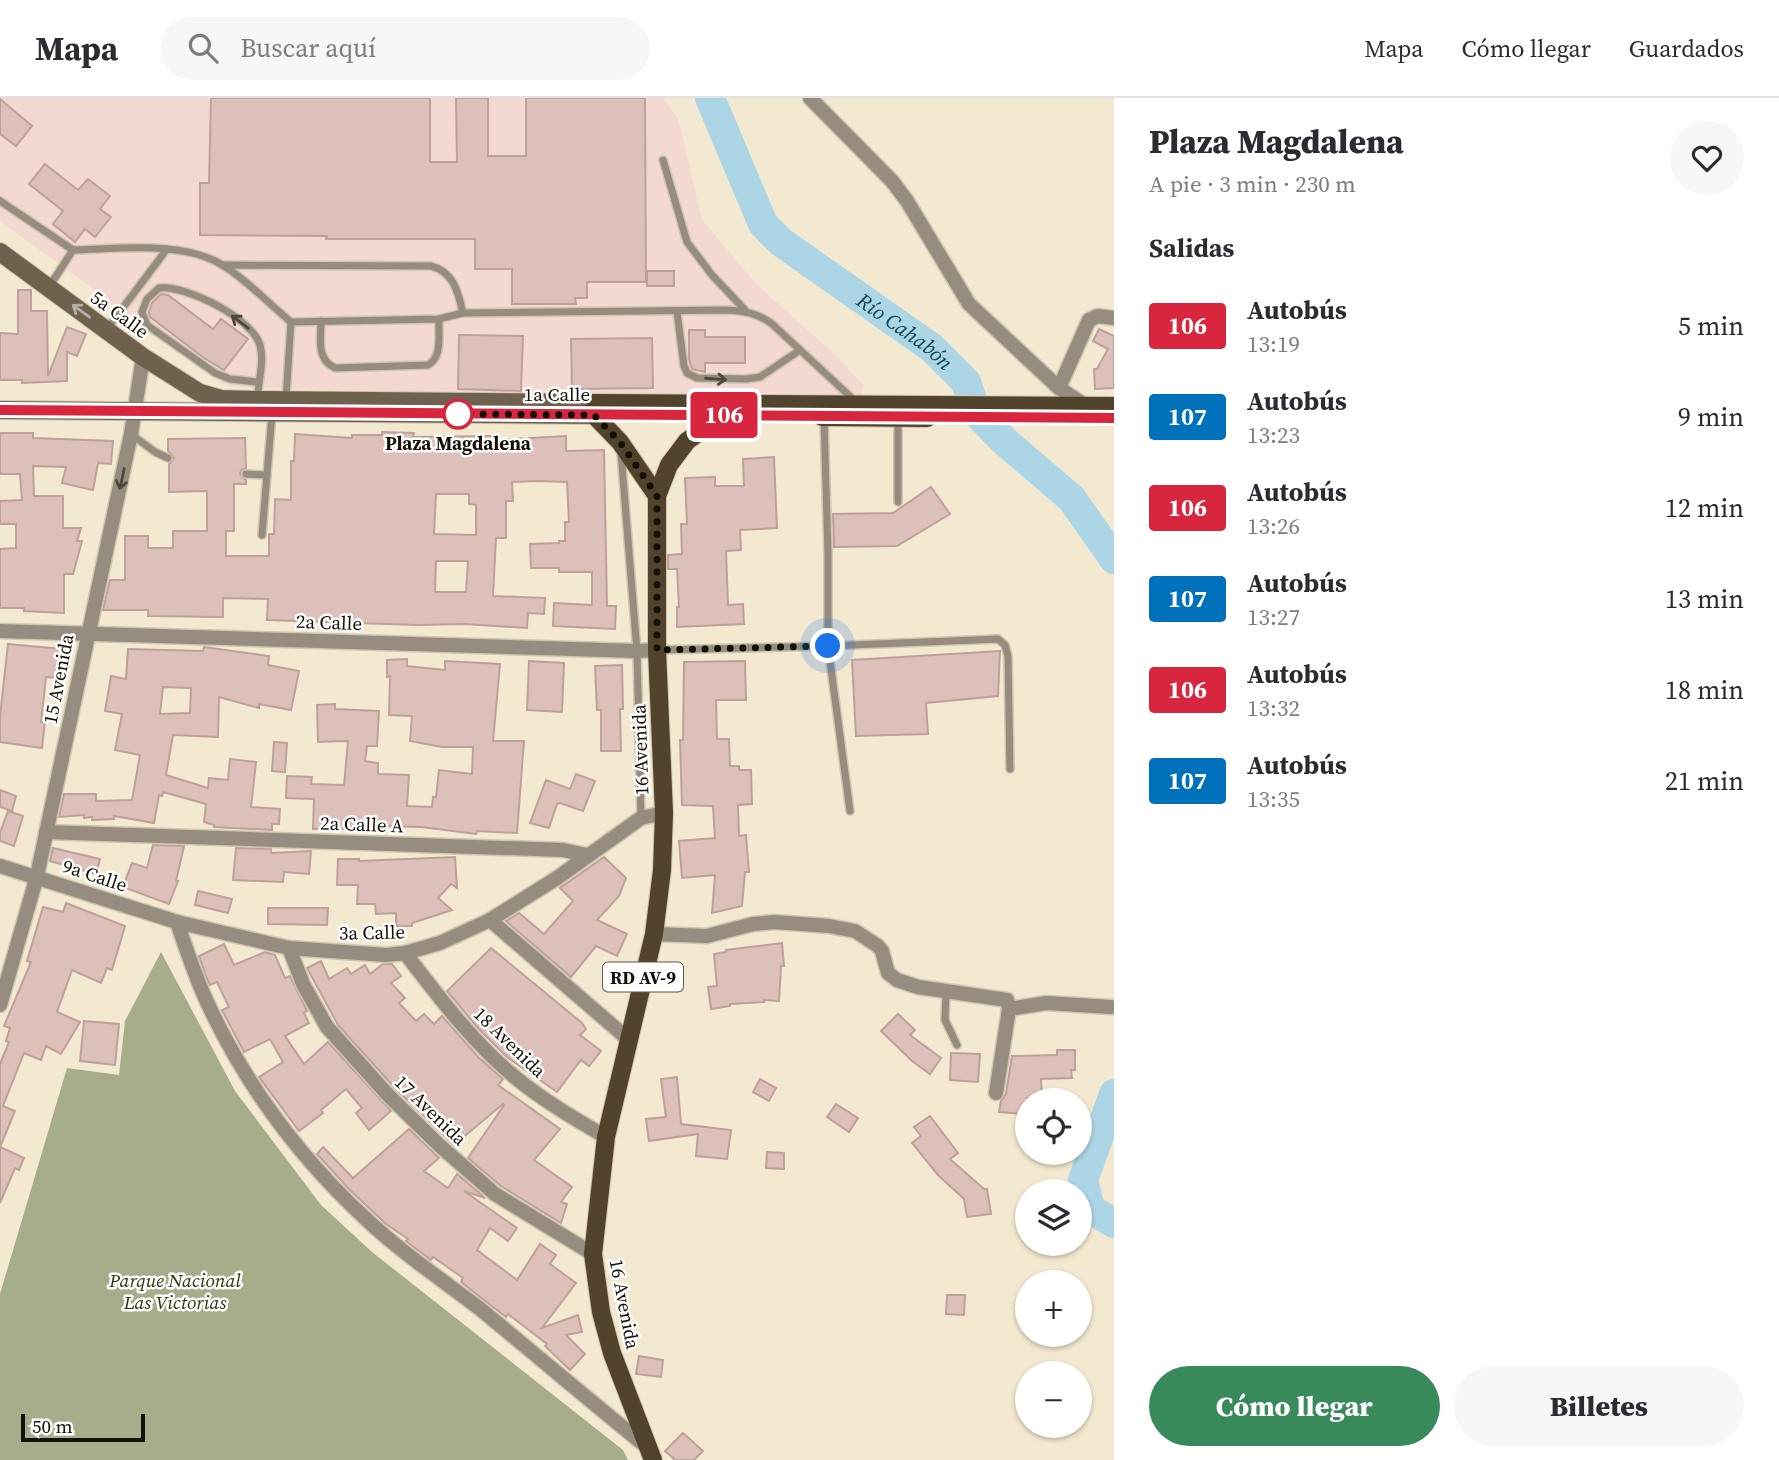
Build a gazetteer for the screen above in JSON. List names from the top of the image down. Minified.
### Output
{"streets":{"main road":["5a Calle","1a Calle","16 Avenida","RD AV-9"],"street":["2a Calle","15 Avenida","2a Calle A","9a Calle","3a Calle","18 Avenida","17 Avenida"]},"crossings":[["5a Calle","1a Calle"],["5a Calle","15 Avenida"],["1a Calle","15 Avenida"],["1a Calle","16 Avenida"],["2a Calle","15 Avenida"],["2a Calle","16 Avenida"],["15 Avenida","2a Calle A"],["15 Avenida","9a Calle"],["16 Avenida","9a Calle"],["16 Avenida","3a Calle"],["16 Avenida","18 Avenida"],["16 Avenida","17 Avenida"],["2a Calle A","3a Calle"],["9a Calle","3a Calle"],["3a Calle","18 Avenida"],["3a Calle","17 Avenida"]],"water":["Río Cahabón"],"parks":["Parque Nacional Las Victorias"],"places":["Plaza Magdalena"],"lines":["bus line 106"],"scale_bar":"50 m","page":{"header":"Mapa","search":"Buscar aquí","nav":["Mapa","Cómo llegar","Guardados"],"on_map":"106","heading":[["Plaza Magdalena","A pie · 3 min · 230 m"],"Salidas"],"list":[{"mark":"106","name":"Autobús","note":"13:19","value":"5 min"},{"mark":"107","name":"Autobús","note":"13:23","value":"9 min"},{"mark":"106","name":"Autobús","note":"13:26","value":"12 min"},{"mark":"107","name":"Autobús","note":"13:27","value":"13 min"},{"mark":"106","name":"Autobús","note":"13:32","value":"18 min"},{"mark":"107","name":"Autobús","note":"13:35","value":"21 min"}],"map_buttons":["+","−"],"buttons":["Cómo llegar","Billetes"],"scale":"50 m"}}
